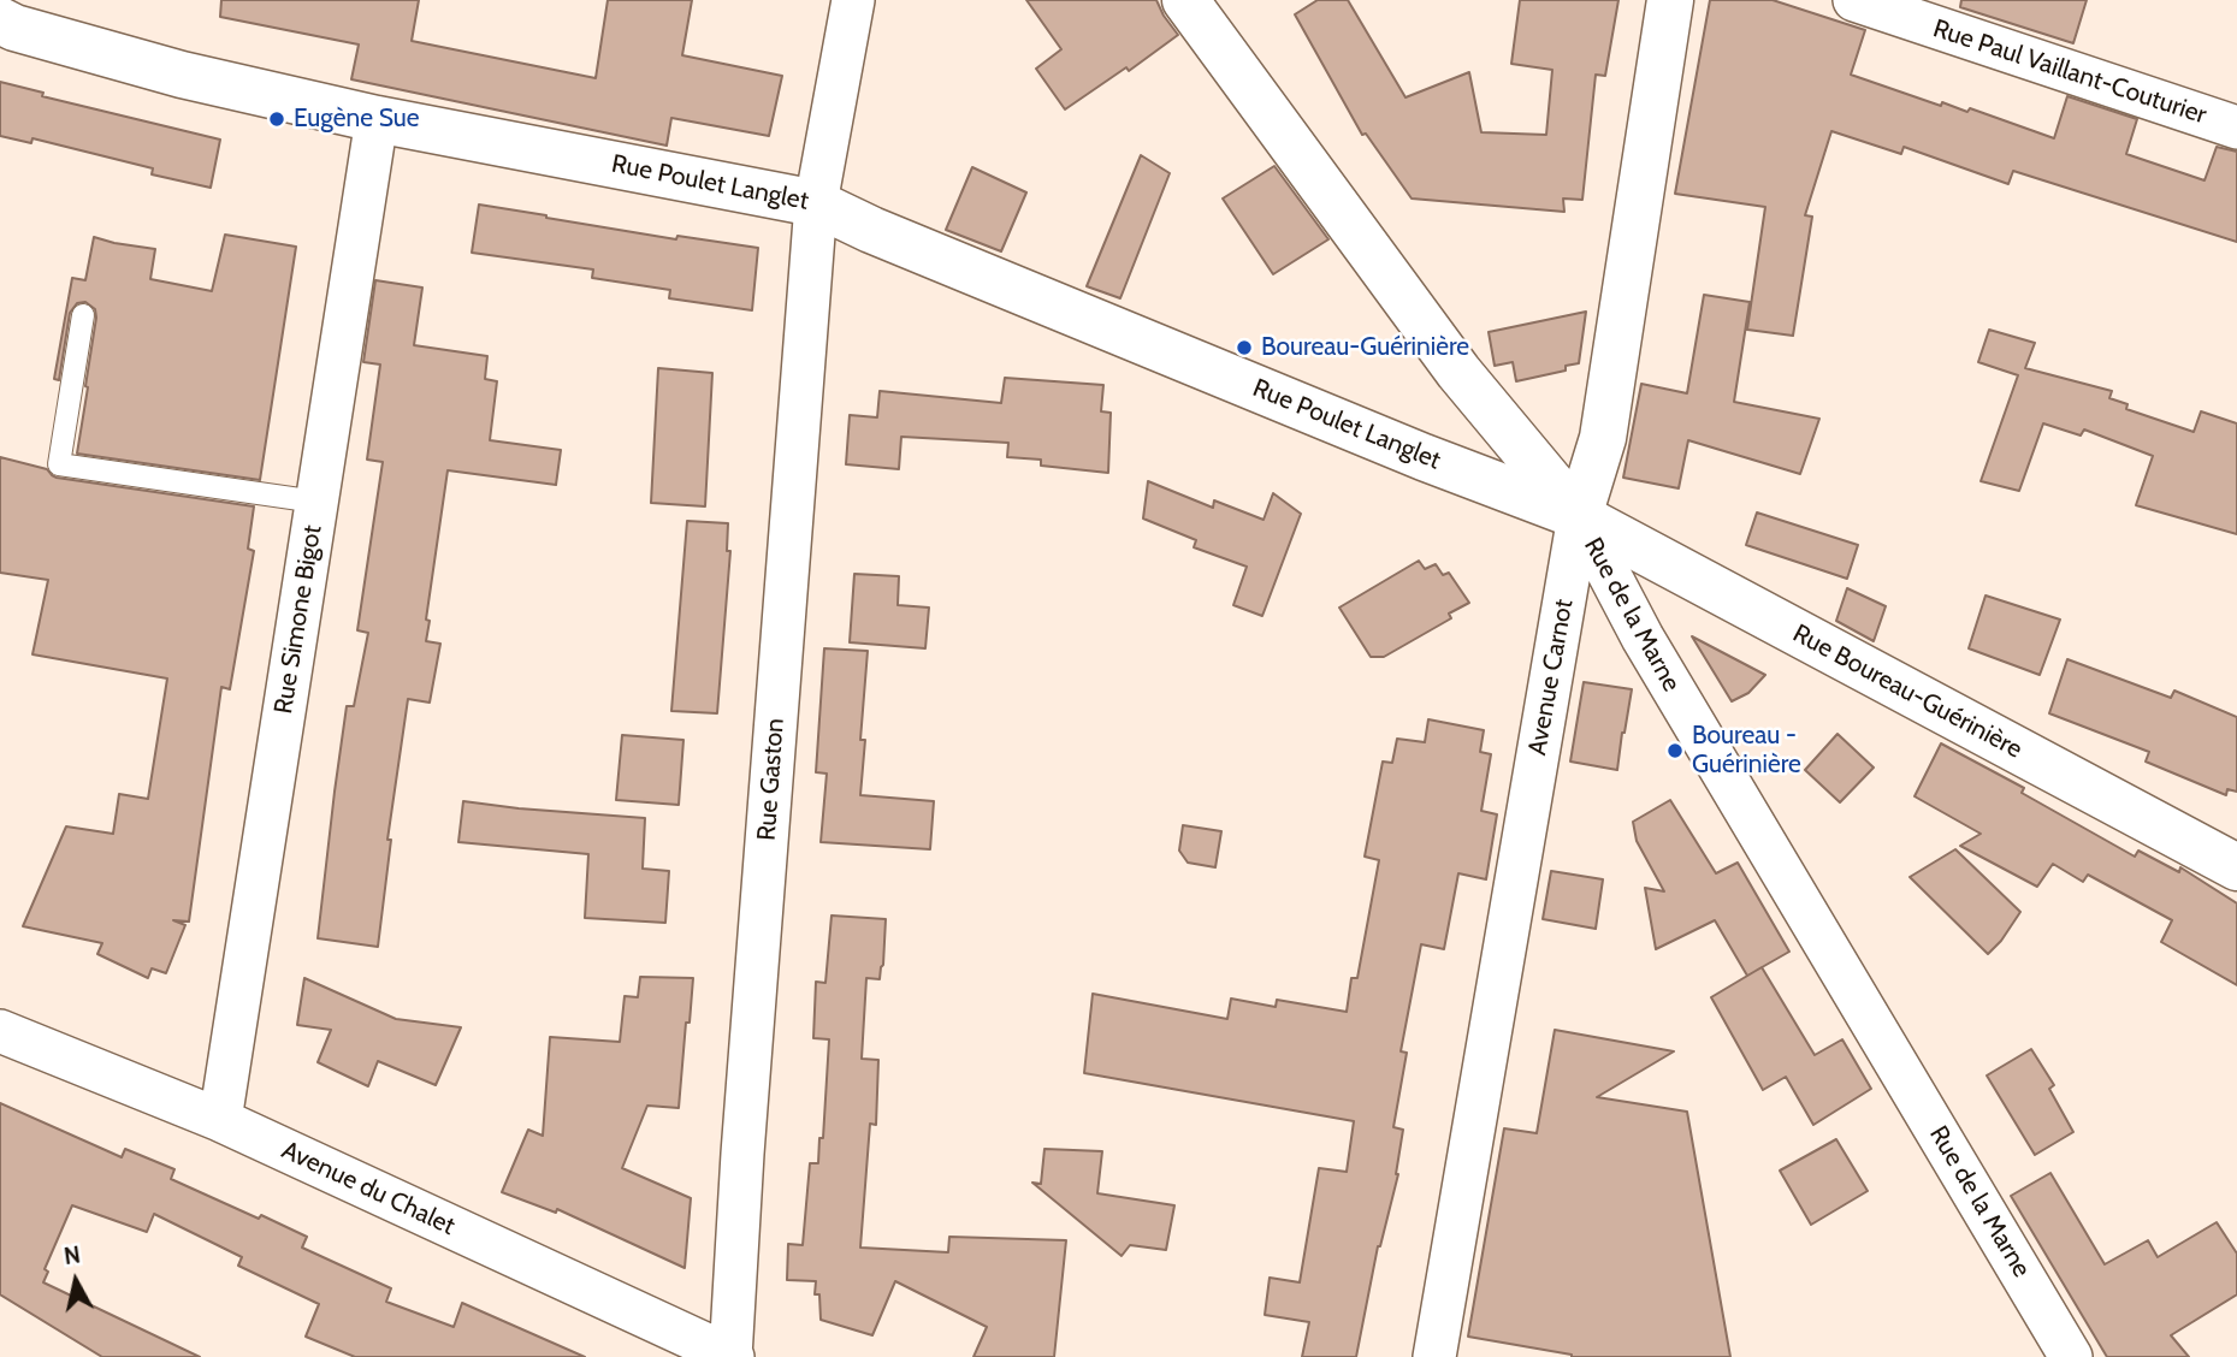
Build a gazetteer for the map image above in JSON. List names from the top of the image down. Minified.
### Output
{"streets":{"street":["Rue Paul Vaillant-Couturier","Rue Poulet Langlet","Rue de la Marne","Rue Simone Bigot","Avenue Carnot","Rue Boureau-Guérinière","Rue Gaston","Avenue du Chalet"]},"crossings":[["Rue Poulet Langlet","Rue de la Marne"],["Rue Poulet Langlet","Rue Simone Bigot"],["Rue Poulet Langlet","Avenue Carnot"],["Rue Poulet Langlet","Rue Boureau-Guérinière"],["Rue Poulet Langlet","Rue Gaston"],["Rue de la Marne","Avenue Carnot"],["Rue de la Marne","Rue Boureau-Guérinière"],["Rue Simone Bigot","Avenue du Chalet"],["Avenue Carnot","Rue Boureau-Guérinière"],["Rue Gaston","Avenue du Chalet"]],"places":["Eugène Sue","Boureau-Guérinière","Boureau - Guérinière"],"north":"top"}
